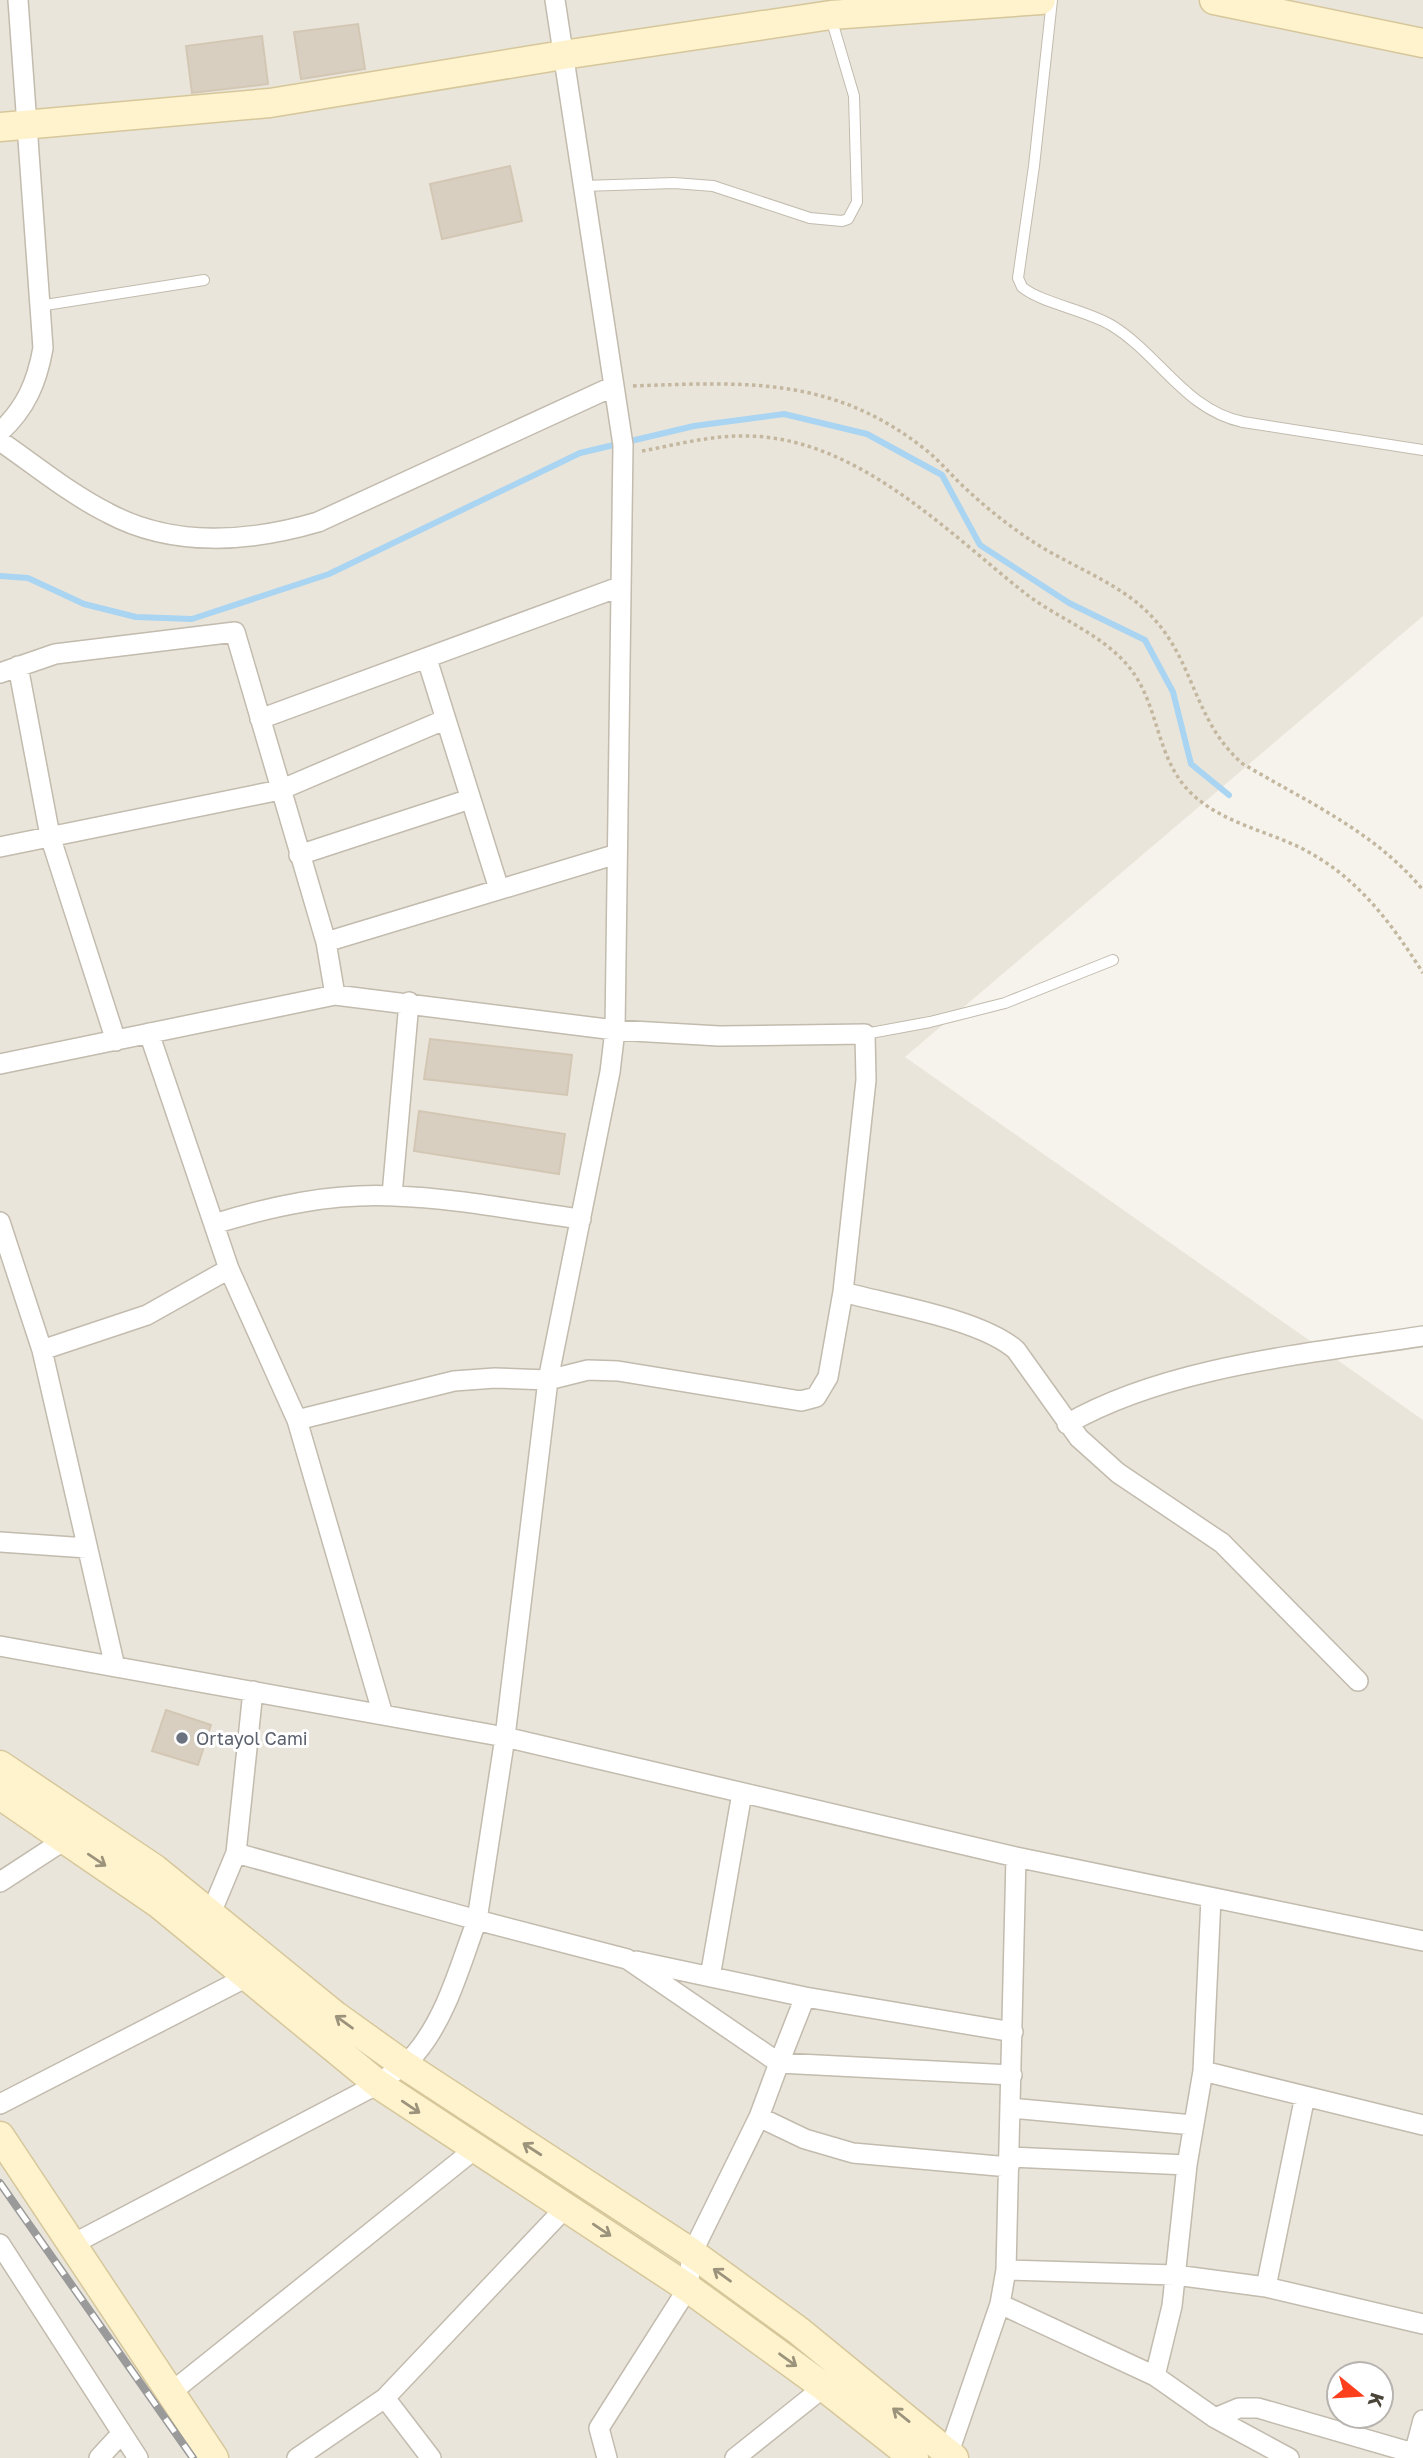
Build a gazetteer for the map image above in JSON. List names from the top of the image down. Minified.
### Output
{"places":["Ortayol Cami"],"north":"right"}
